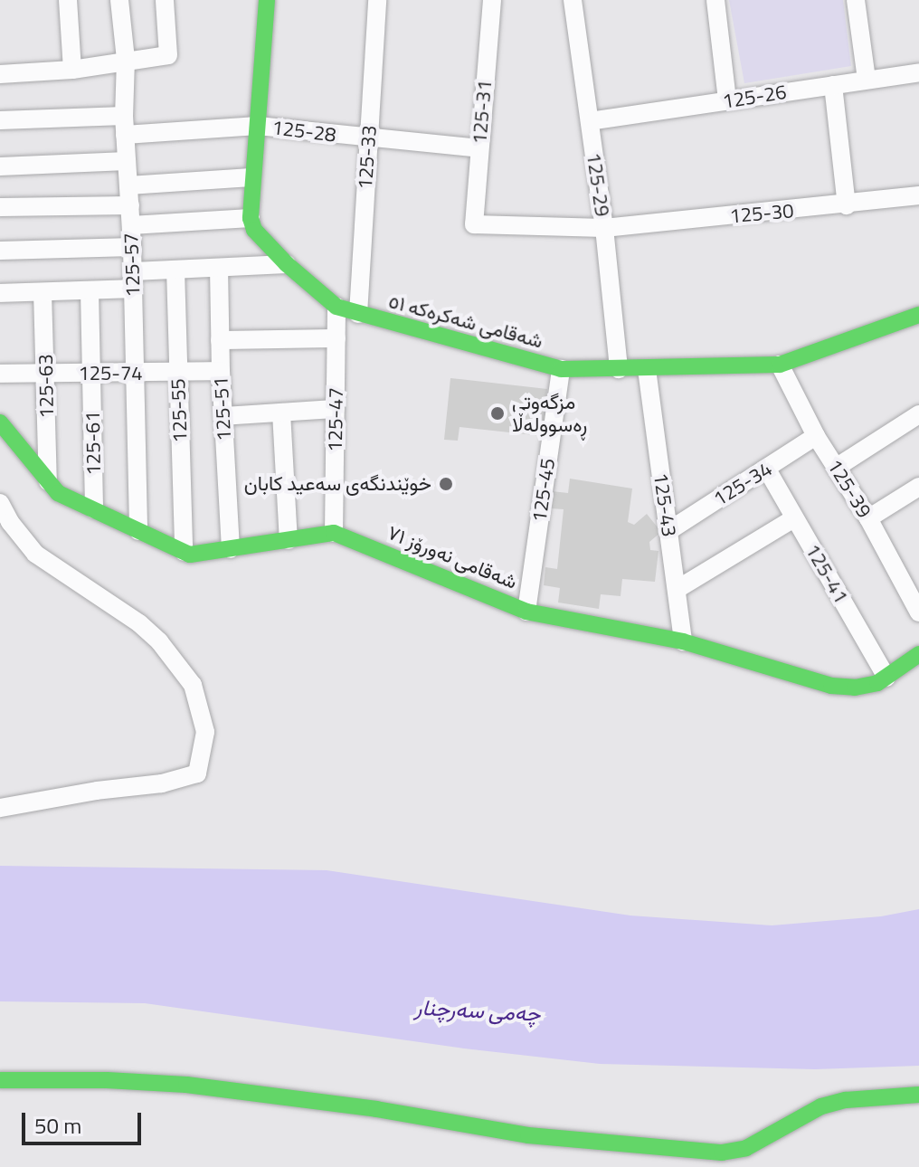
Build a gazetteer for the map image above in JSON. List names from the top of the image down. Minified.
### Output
{"streets":{"street":["125-26","125-31","125-28","125-33","125-29","125-30","125-57","شەقامی شەکرەکە ٥١","125-74","125-63","125-51","125-55","125-47","125-61","125-34","125-39","125-45","125-43","شەقامی نەورۆز ٧١","125-41"]},"crossings":[["125-26","125-29"],["125-31","125-28"],["125-31","125-30"],["125-28","125-33"],["125-28","125-57"],["125-33","شەقامی شەکرەکە ٥١"],["125-29","125-30"],["125-29","شەقامی شەکرەکە ٥١"],["125-57","125-74"],["شەقامی شەکرەکە ٥١","125-47"],["شەقامی شەکرەکە ٥١","125-39"],["شەقامی شەکرەکە ٥١","125-45"],["شەقامی شەکرەکە ٥١","125-43"],["125-74","125-63"],["125-74","125-51"],["125-74","125-55"],["125-74","125-61"],["125-47","شەقامی نەورۆز ٧١"],["125-34","125-39"],["125-34","125-43"],["125-34","125-41"],["125-45","شەقامی نەورۆز ٧١"],["125-43","شەقامی نەورۆز ٧١"],["شەقامی نەورۆز ٧١","125-41"]],"water":["چەمی سەرچنار"],"places":["مزگەوتی ڕەسوولەڵا","خوێندنگەی سەعید کابان"],"scale_bar":"50 m"}
